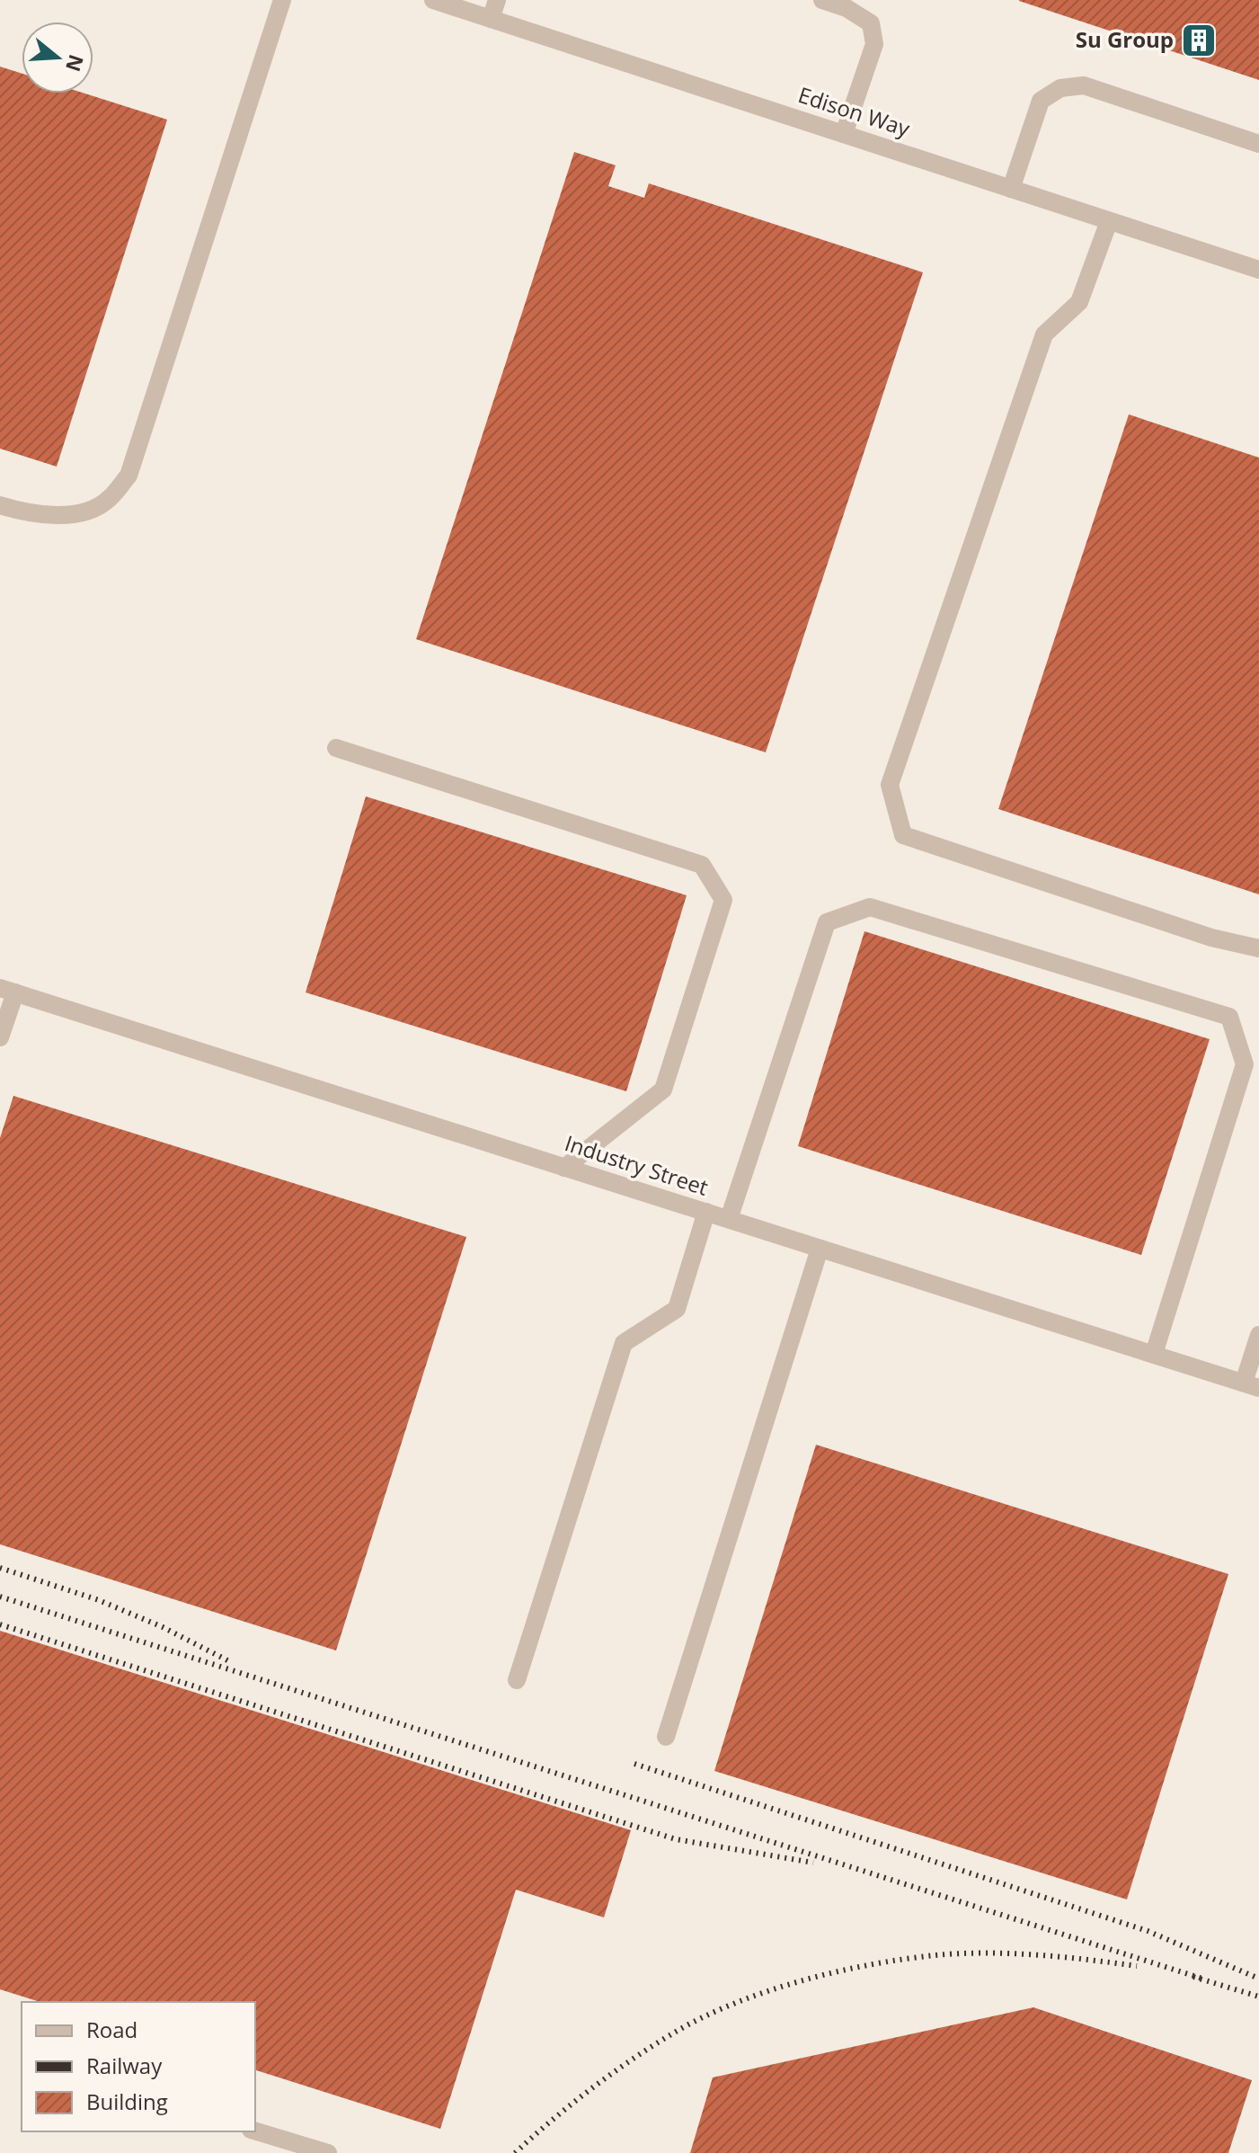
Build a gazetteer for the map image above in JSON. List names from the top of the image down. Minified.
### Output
{"streets":{"street":["Edison Way","Industry Street"]},"places":{"building":["Su Group"]},"legend":["Road","Railway","Building"],"north":"right"}
